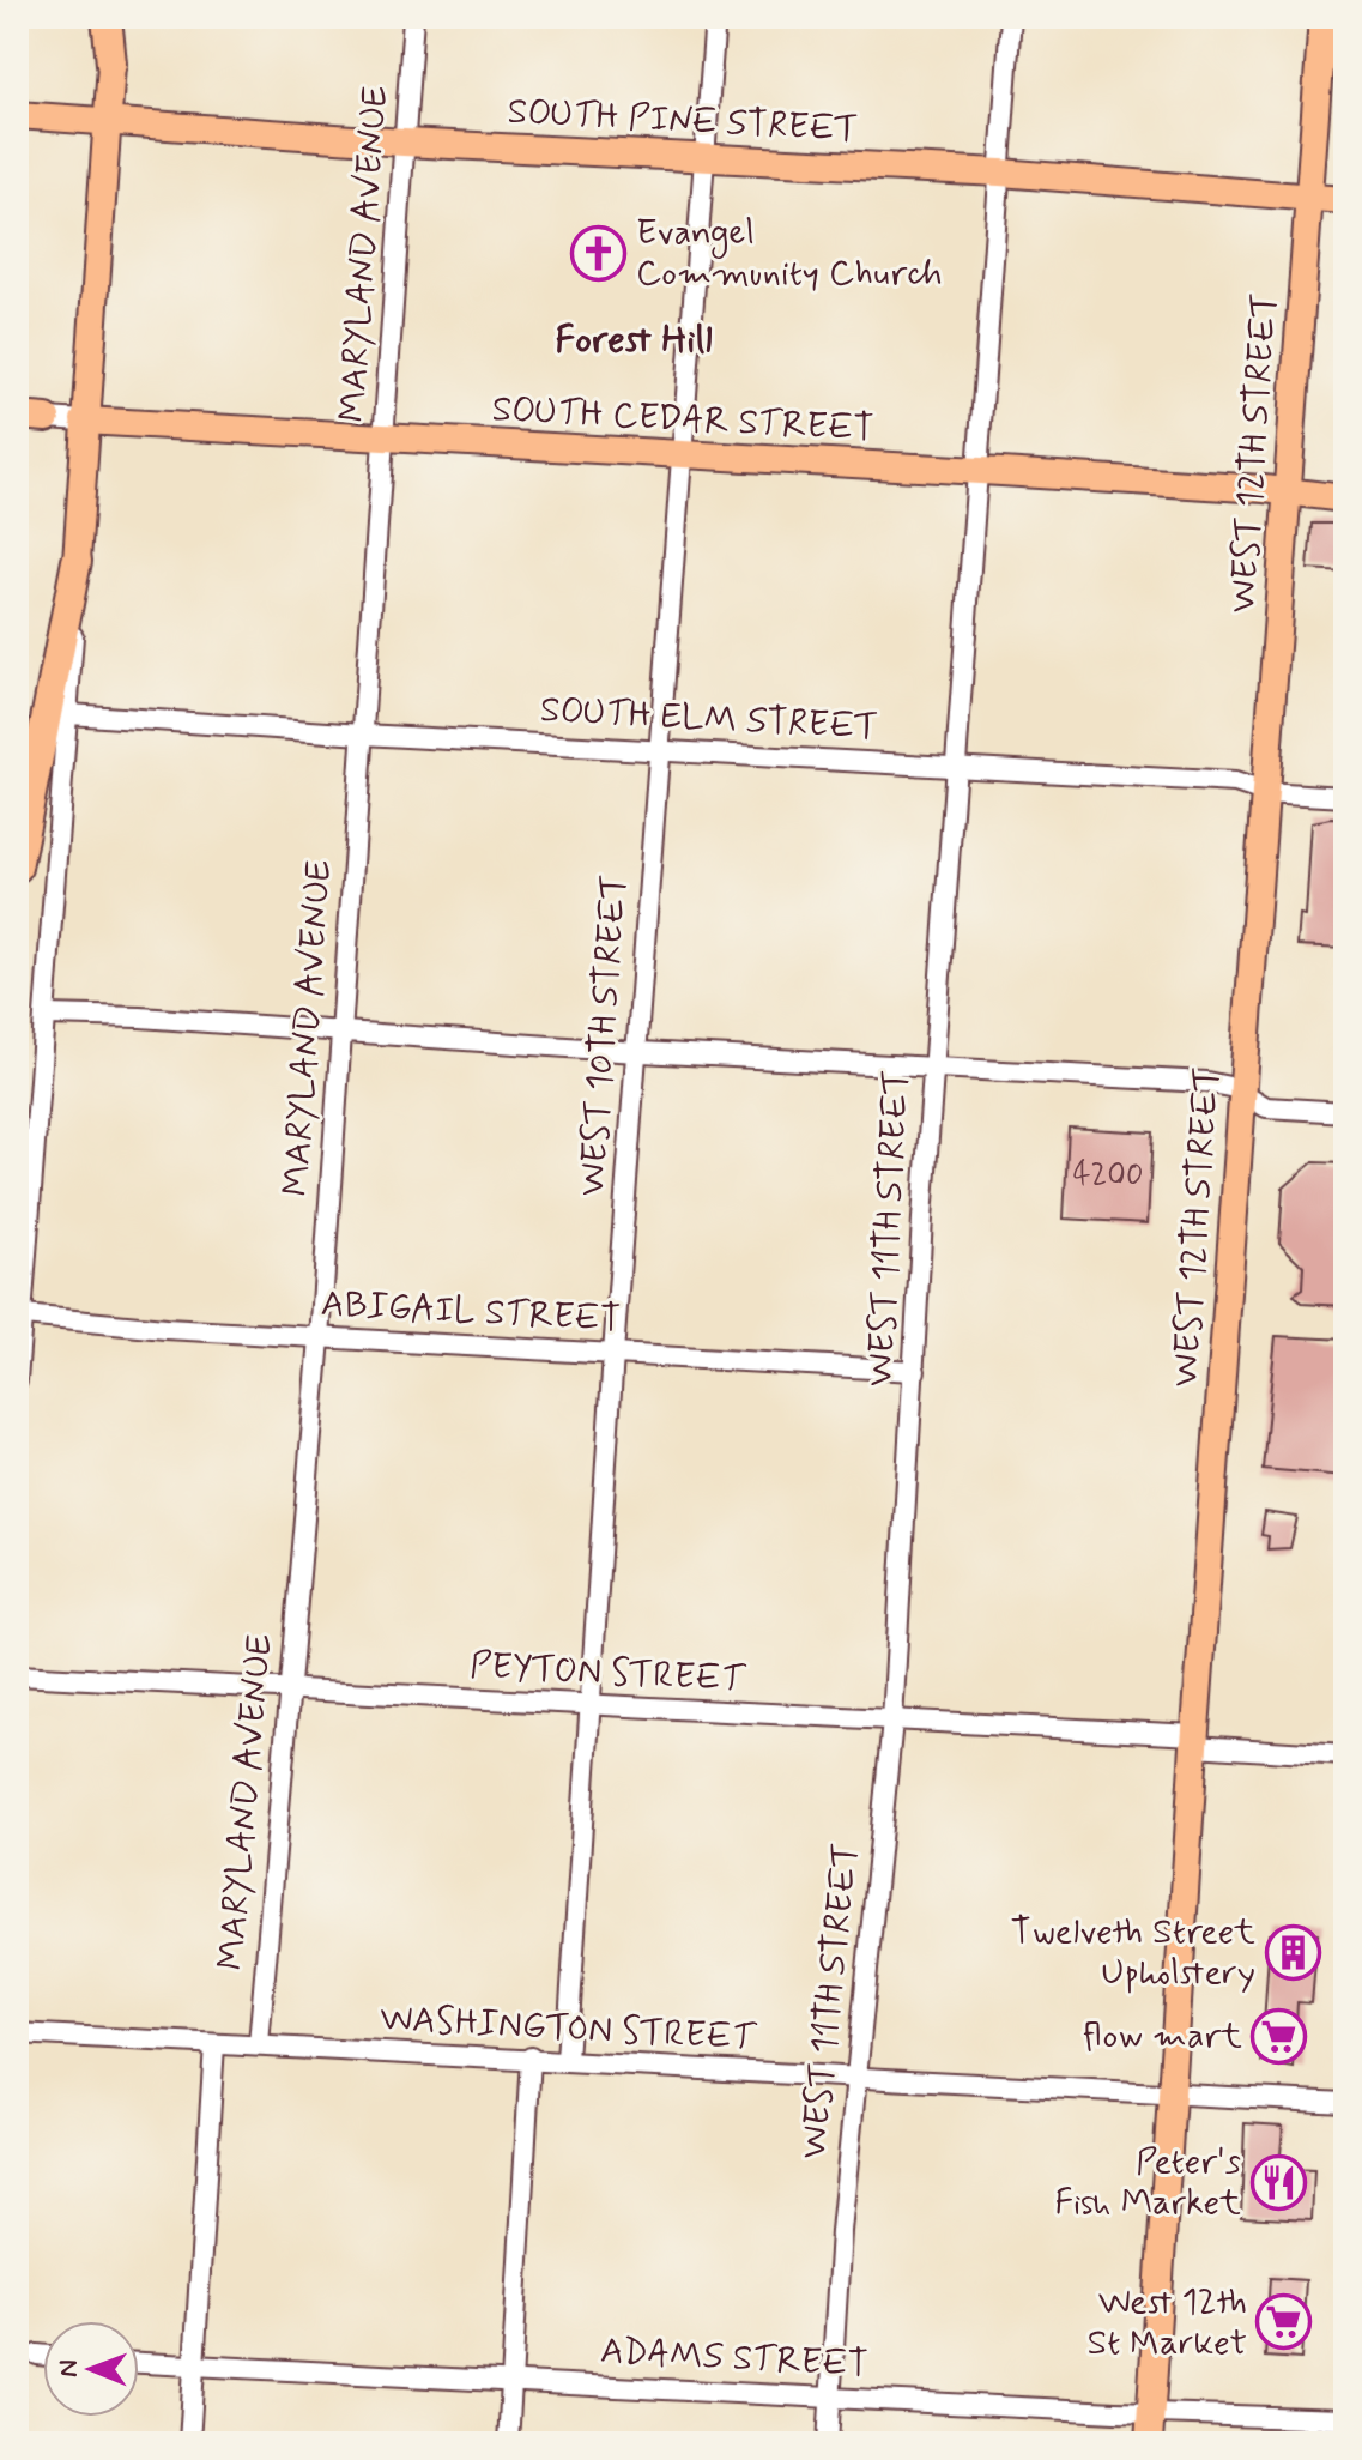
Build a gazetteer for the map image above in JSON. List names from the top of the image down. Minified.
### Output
{"streets":{"main road":["SOUTH PINE STREET","SOUTH CEDAR STREET","WEST 12TH STREET"],"street":["MARYLAND AVENUE","SOUTH ELM STREET","WEST 10TH STREET","WEST 11TH STREET","ABIGAIL STREET","PEYTON STREET","WASHINGTON STREET","ADAMS STREET"]},"crossings":[["SOUTH PINE STREET","MARYLAND AVENUE"],["SOUTH PINE STREET","WEST 12TH STREET"],["SOUTH PINE STREET","WEST 10TH STREET"],["SOUTH PINE STREET","WEST 11TH STREET"],["MARYLAND AVENUE","SOUTH CEDAR STREET"],["MARYLAND AVENUE","SOUTH ELM STREET"],["MARYLAND AVENUE","ABIGAIL STREET"],["MARYLAND AVENUE","PEYTON STREET"],["MARYLAND AVENUE","WASHINGTON STREET"],["SOUTH CEDAR STREET","WEST 12TH STREET"],["SOUTH CEDAR STREET","WEST 10TH STREET"],["SOUTH CEDAR STREET","WEST 11TH STREET"],["WEST 12TH STREET","SOUTH ELM STREET"],["WEST 12TH STREET","PEYTON STREET"],["WEST 12TH STREET","WASHINGTON STREET"],["WEST 12TH STREET","ADAMS STREET"],["SOUTH ELM STREET","WEST 10TH STREET"],["SOUTH ELM STREET","WEST 11TH STREET"],["WEST 10TH STREET","ABIGAIL STREET"],["WEST 10TH STREET","PEYTON STREET"],["WEST 10TH STREET","WASHINGTON STREET"],["WEST 11TH STREET","ABIGAIL STREET"],["WEST 11TH STREET","PEYTON STREET"],["WEST 11TH STREET","WASHINGTON STREET"],["WEST 11TH STREET","ADAMS STREET"]],"districts":["Forest Hill"],"places":{"church":["Evangel Community Church"],"building":["Twelveth Street Upholstery"],"supermarket":["flow mart","West 12th St Market"],"restaurant":["Peter's Fish Market"]},"house_numbers":["4200"],"north":"left"}
